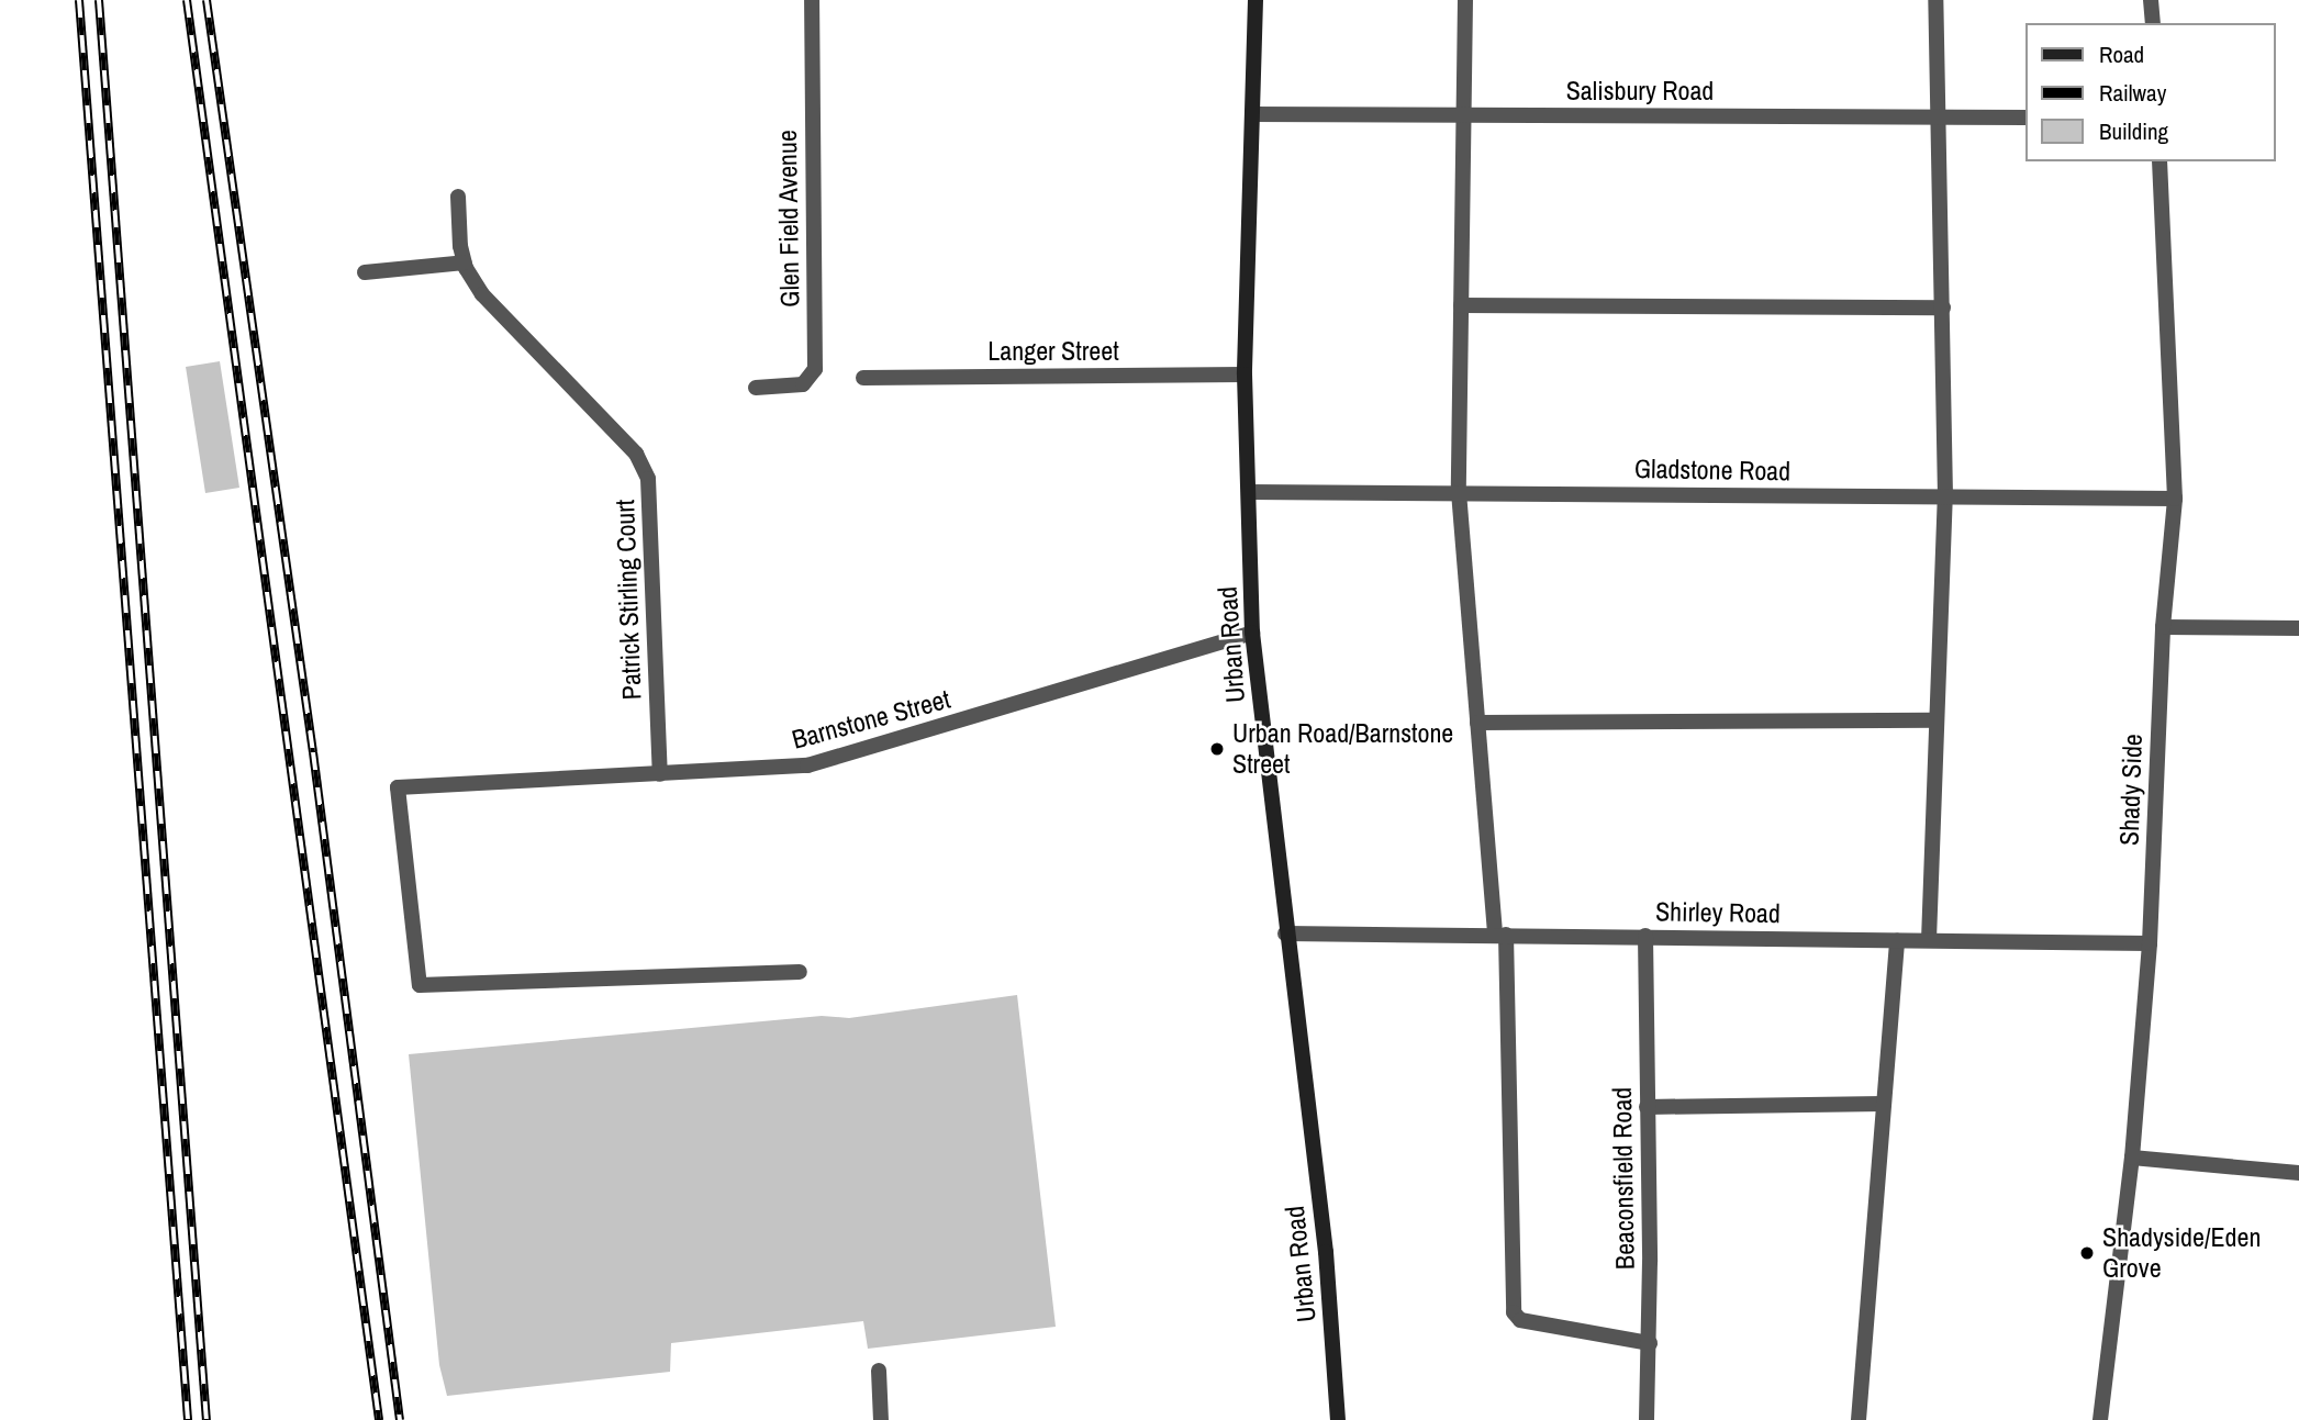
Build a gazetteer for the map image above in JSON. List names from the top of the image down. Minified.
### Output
{"streets":{"street":["Salisbury Road","Glen Field Avenue","Langer Street","Gladstone Road","Patrick Stirling Court","Urban Road","Barnstone Street","Shady Side","Shirley Road","Beaconsfield Road"]},"crossings":[["Salisbury Road","Urban Road"],["Langer Street","Urban Road"],["Gladstone Road","Urban Road"],["Gladstone Road","Shady Side"],["Patrick Stirling Court","Barnstone Street"],["Urban Road","Barnstone Street"],["Urban Road","Shirley Road"],["Shady Side","Shirley Road"],["Shirley Road","Beaconsfield Road"]],"places":["Urban Road/Barnstone Street","Shadyside/Eden Grove"],"legend":["Road","Railway","Building"]}
